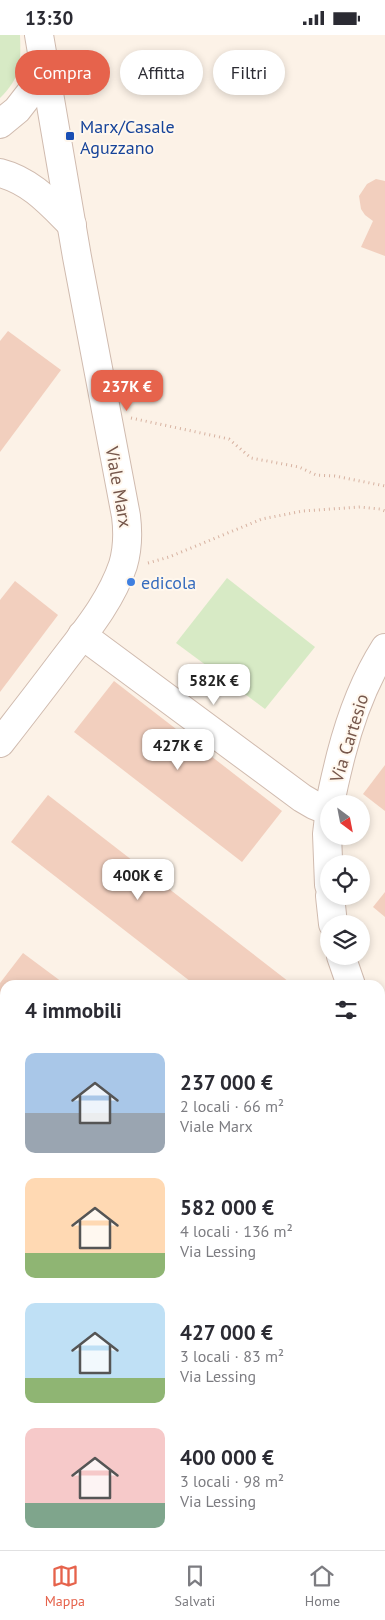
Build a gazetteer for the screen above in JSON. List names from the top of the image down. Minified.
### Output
{"streets":{"street":["Viale Marx","Via Cartesio"]},"places":{"transit":["Marx/Casale Aguzzano"],"other":["edicola"]},"north":"bottom right","page":{"status":"13:30","chip":["Compra","Affitta","Filtri"],"price":["237K €","582K €","427K €","400K €"],"heading":"4 immobili","list":[{"name":"237 000 €","note":"2 locali · 66 m² · Viale Marx"},{"name":"582 000 €","note":"4 locali · 136 m² · Via Lessing"},{"name":"427 000 €","note":"3 locali · 83 m² · Via Lessing"},{"name":"400 000 €","note":"3 locali · 98 m² · Via Lessing"}],"tabs":["Mappa","Salvati","Home"]}}
